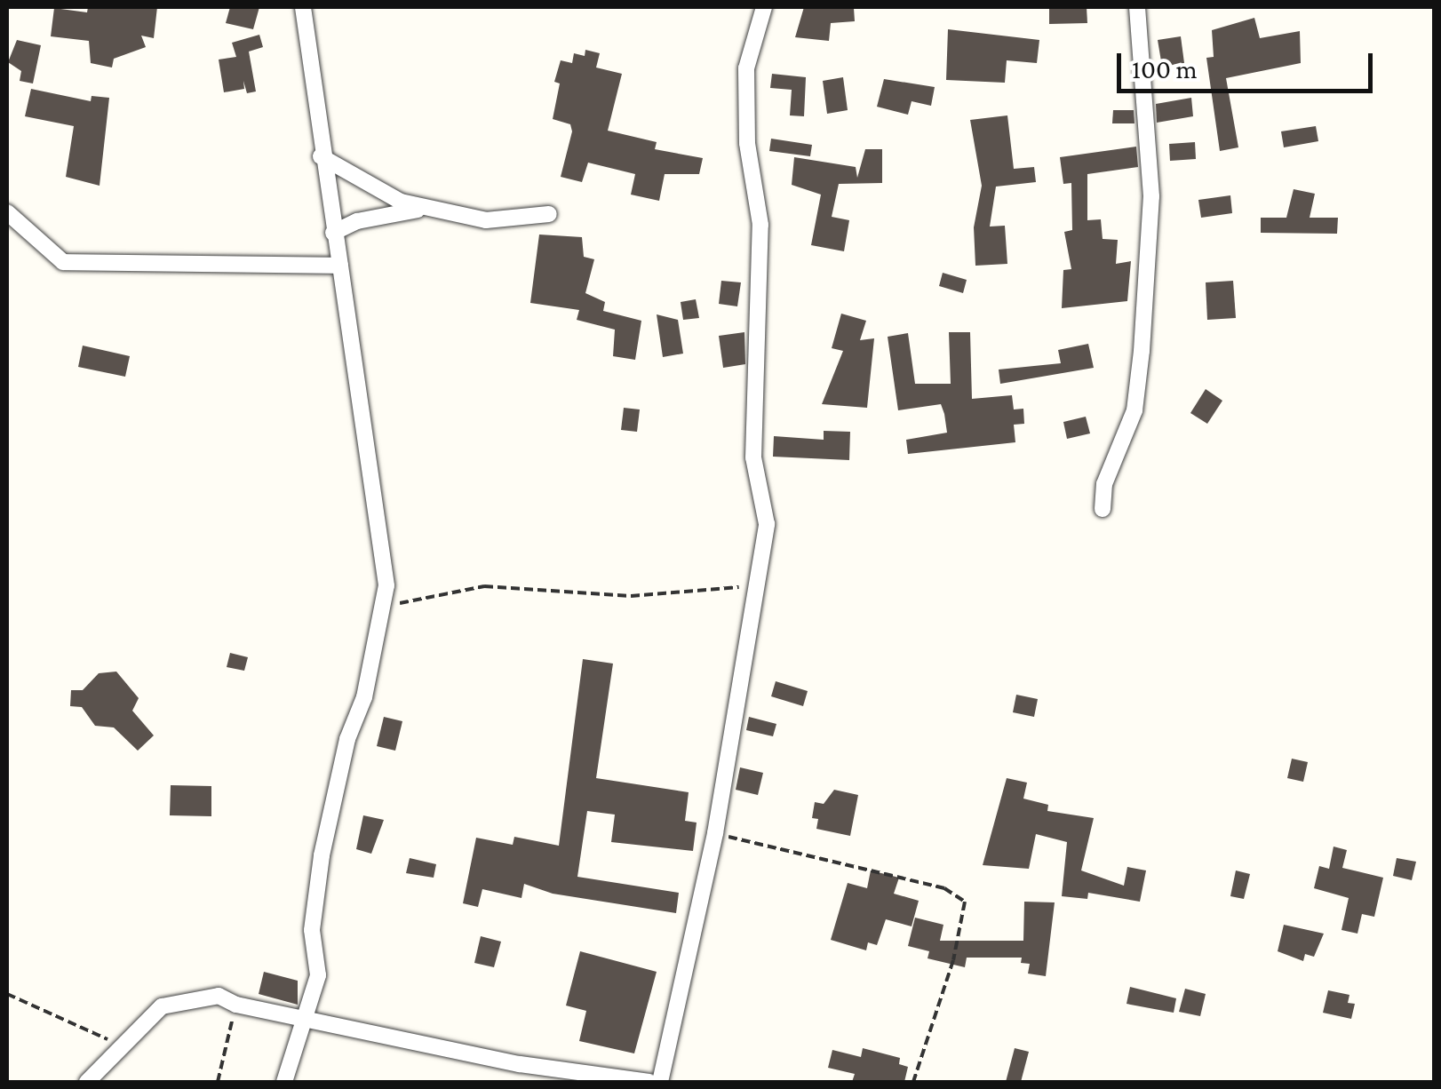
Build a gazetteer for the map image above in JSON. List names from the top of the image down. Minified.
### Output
{"scale_bar":"100 m"}
